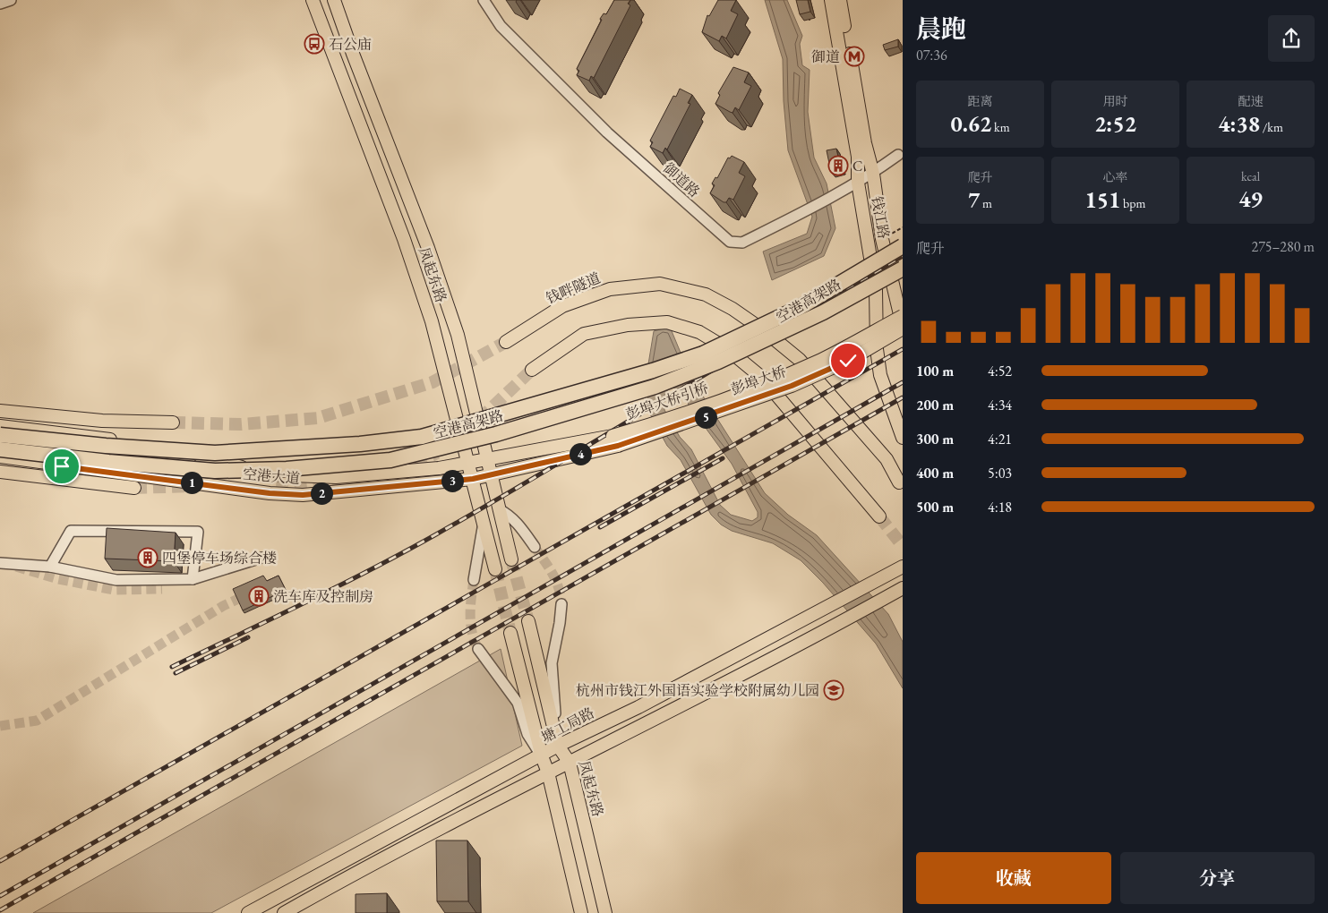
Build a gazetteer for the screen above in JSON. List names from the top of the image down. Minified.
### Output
{"streets":{"highway":["空港高架路"],"main road":["钱江路","凤起东路","钱畔隧道","彭埠大桥","彭埠大桥引桥","空港大道","塘工局路"],"street":["御道路"]},"crossings":[["御道路","钱江路"],["凤起东路","空港大道"],["凤起东路","塘工局路"],["彭埠大桥","彭埠大桥引桥"],["彭埠大桥","空港大道"],["彭埠大桥引桥","空港大道"]],"places":{"bus stop":["石公庙"],"metro station":["御道"],"building":["C","四堡停车场综合楼","洗车库及控制房"],"school or university":["杭州市钱江外国语实验学校附属幼儿园"]},"page":{"heading":["晨跑","07:36"],"stats":[["距离","0.62 km"],["用时","2:52"],["配速","4:38 /km"],["爬升","7 m"],["心率","151 bpm"],["kcal","49"]],"chart":["爬升","275–280 m"],"list":[{"name":"100 m","note":"4:52"},{"name":"200 m","note":"4:34"},{"name":"300 m","note":"4:21"},{"name":"400 m","note":"5:03"},{"name":"500 m","note":"4:18"}],"pins":["5","4","3","1","2"],"buttons":["收藏","分享"]}}
